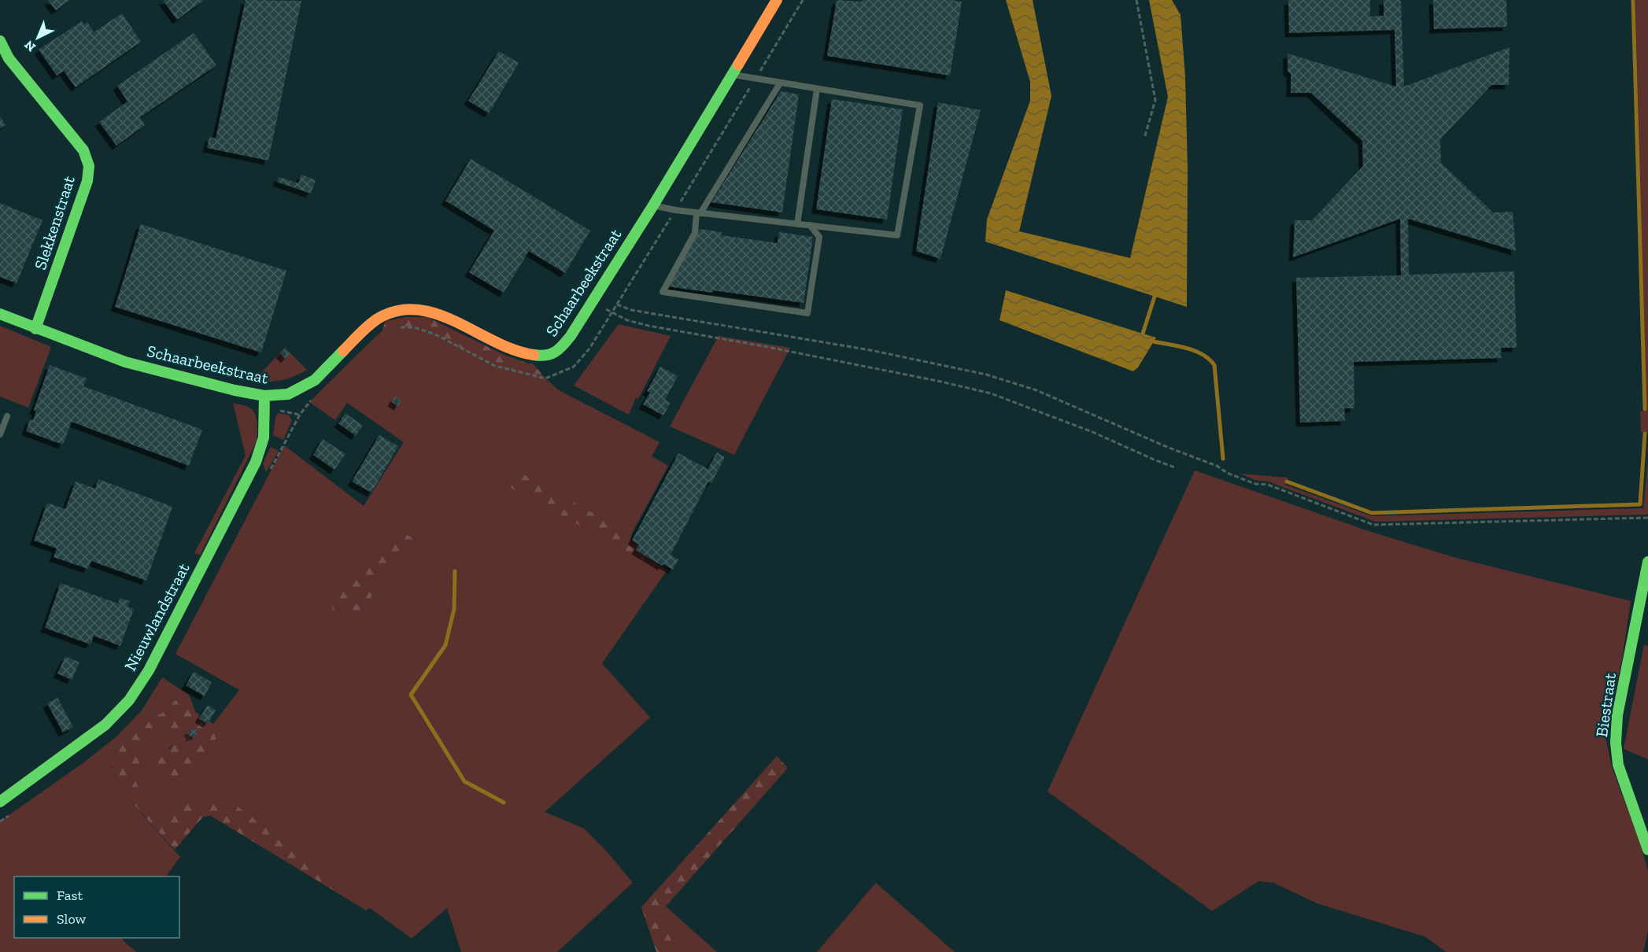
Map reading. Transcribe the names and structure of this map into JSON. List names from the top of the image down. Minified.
{"streets":{"street":["Slekkenstraat","Schaarbeekstraat","Nieuwlandstraat","Biestraat"]},"crossings":[["Slekkenstraat","Schaarbeekstraat"],["Schaarbeekstraat","Nieuwlandstraat"]],"legend":["Fast","Slow"],"north":"bottom left"}
